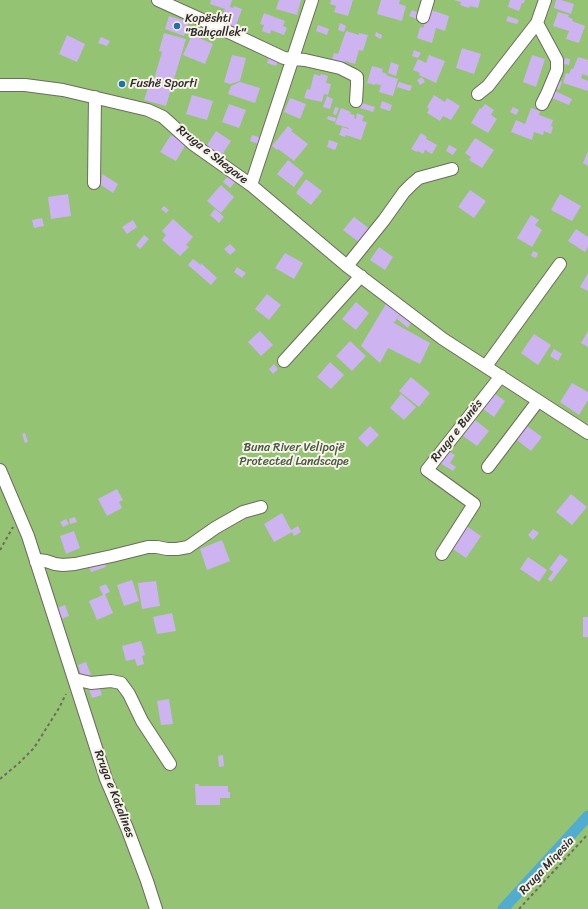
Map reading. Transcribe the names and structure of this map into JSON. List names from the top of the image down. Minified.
{"streets":{"street":["Rruga e Shegave","Rruga e Bunës","Rruga e Katalines"],"path":["Rruga Miqesia"]},"parks":["Buna River Velipojë Protected Landscape"],"places":["Kopështi \"Bahçallek\"","Fushë Sporti"]}
